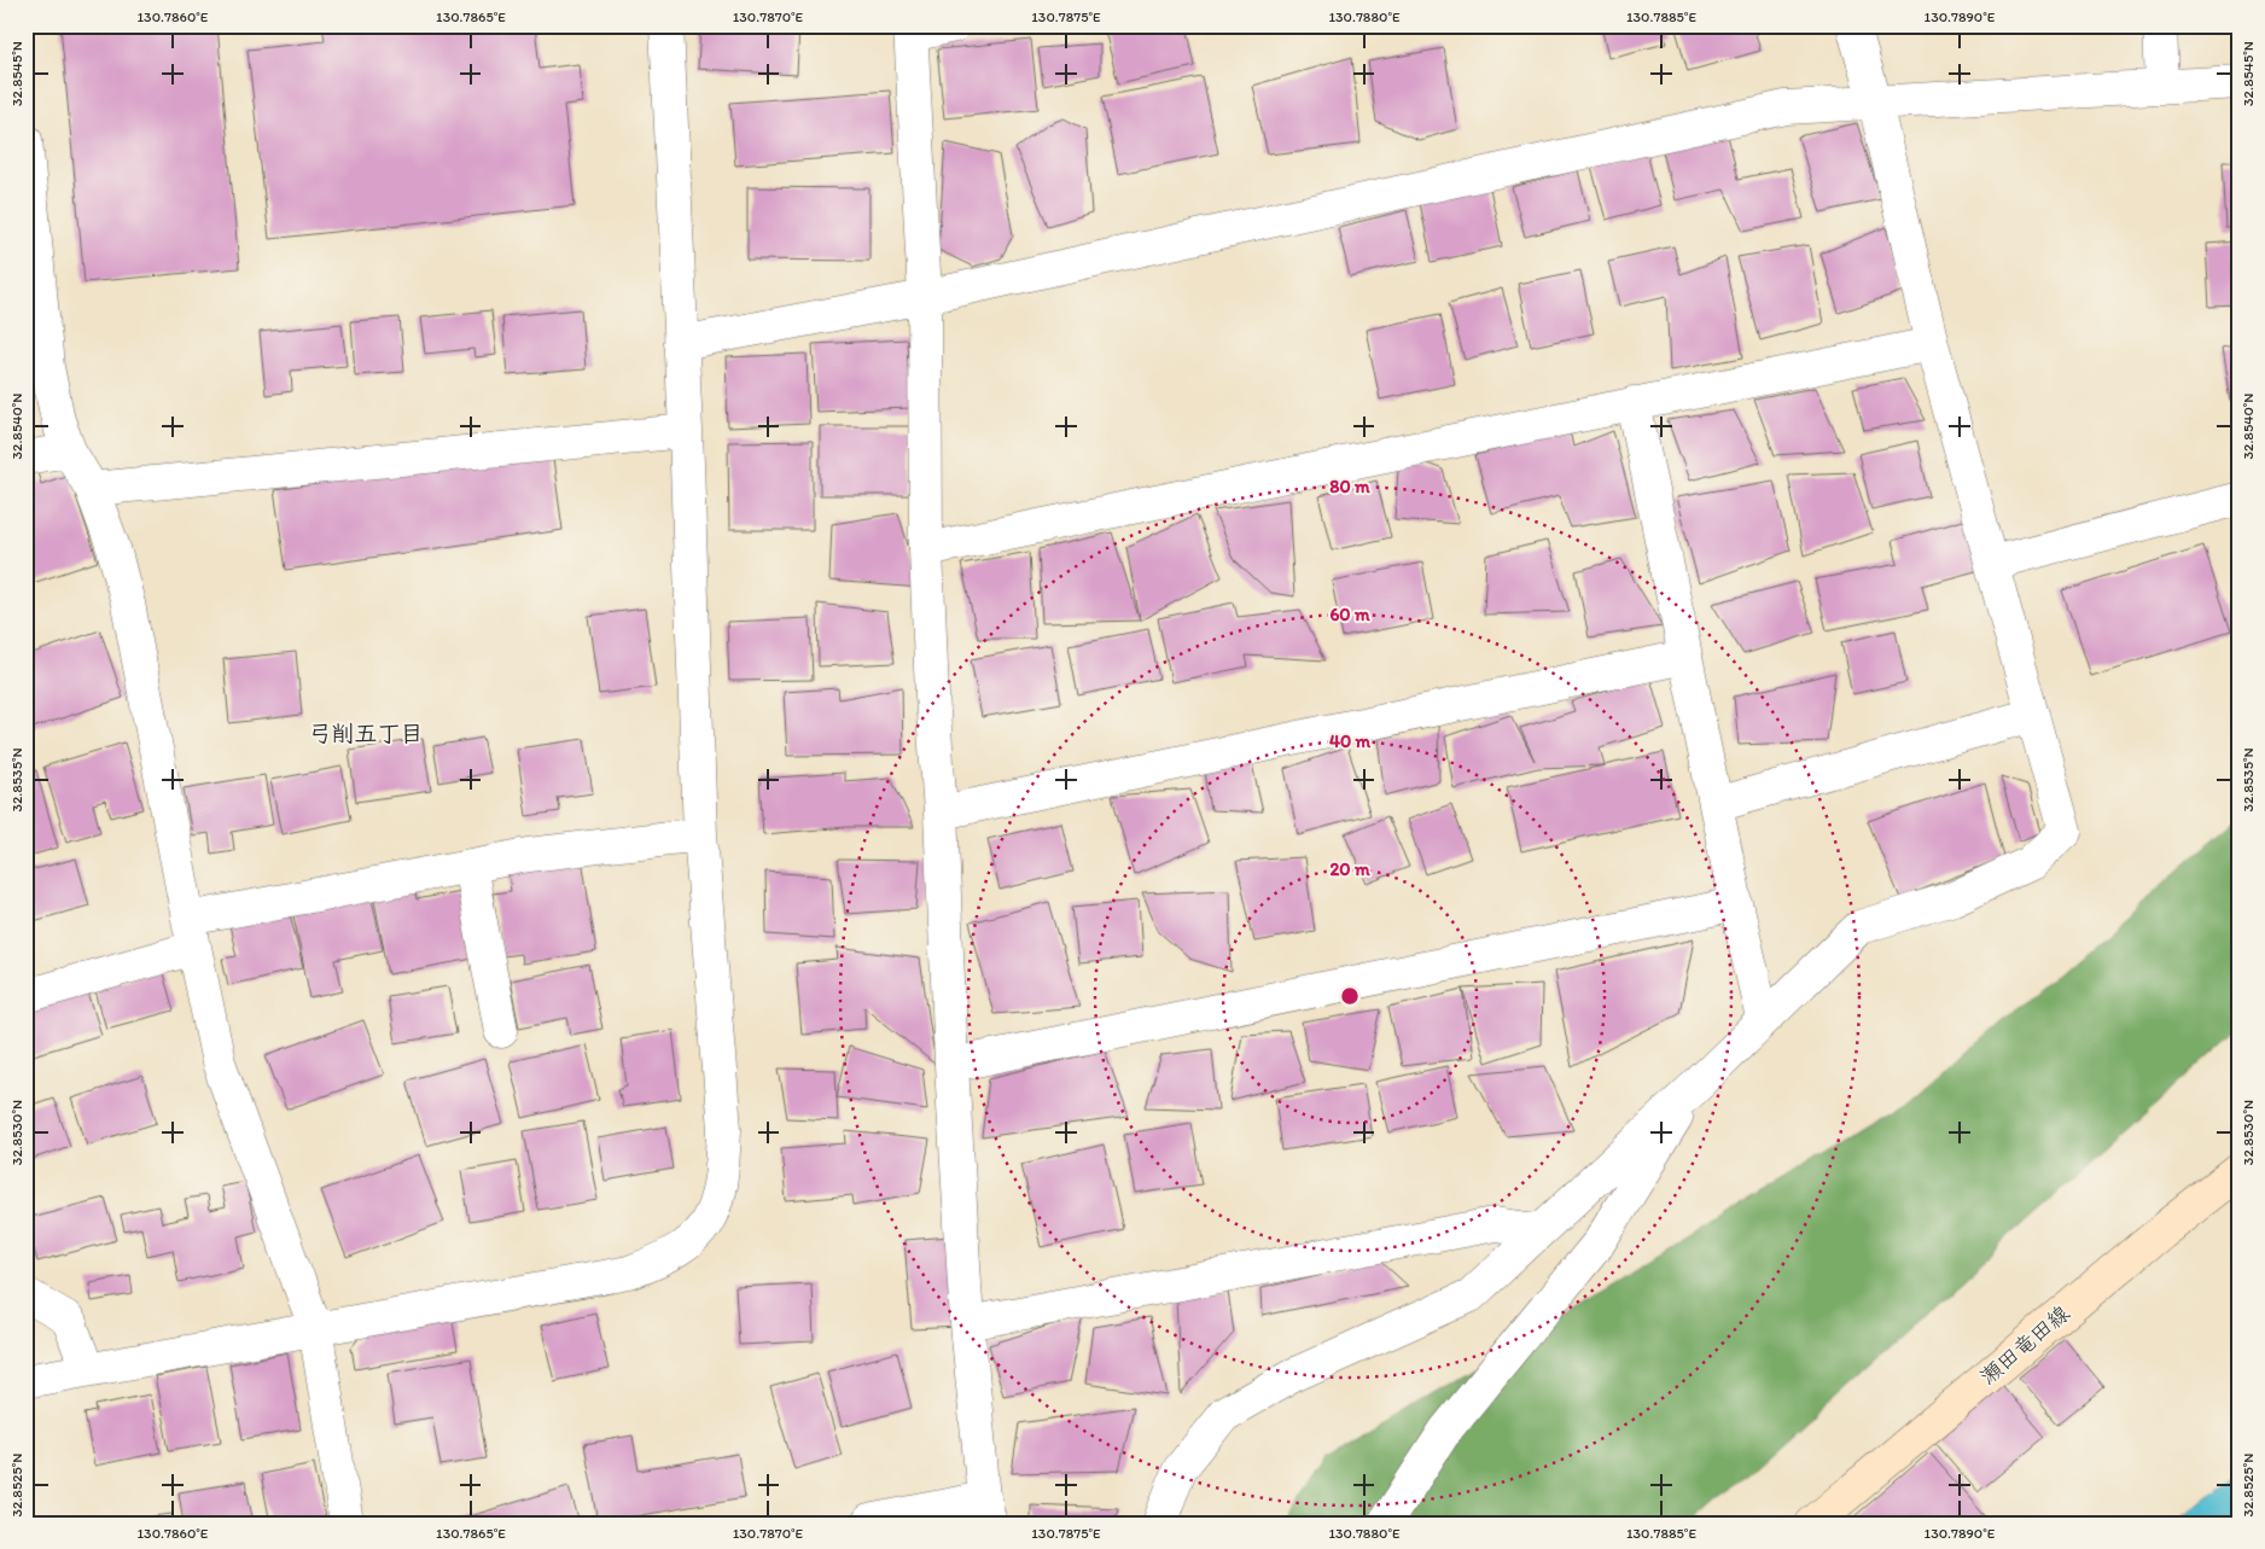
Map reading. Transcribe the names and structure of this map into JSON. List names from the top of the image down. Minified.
{"streets":{"main road":["瀬田竜田線"]},"districts":["弓削五丁目"],"coordinates":["130.7860°E","130.7865°E","130.7870°E","130.7875°E","130.7880°E","130.7885°E","130.7890°E","32.8545°N","32.8540°N","32.8535°N","32.8530°N","32.8525°N"],"rings":["80 m","60 m","40 m","20 m"]}
